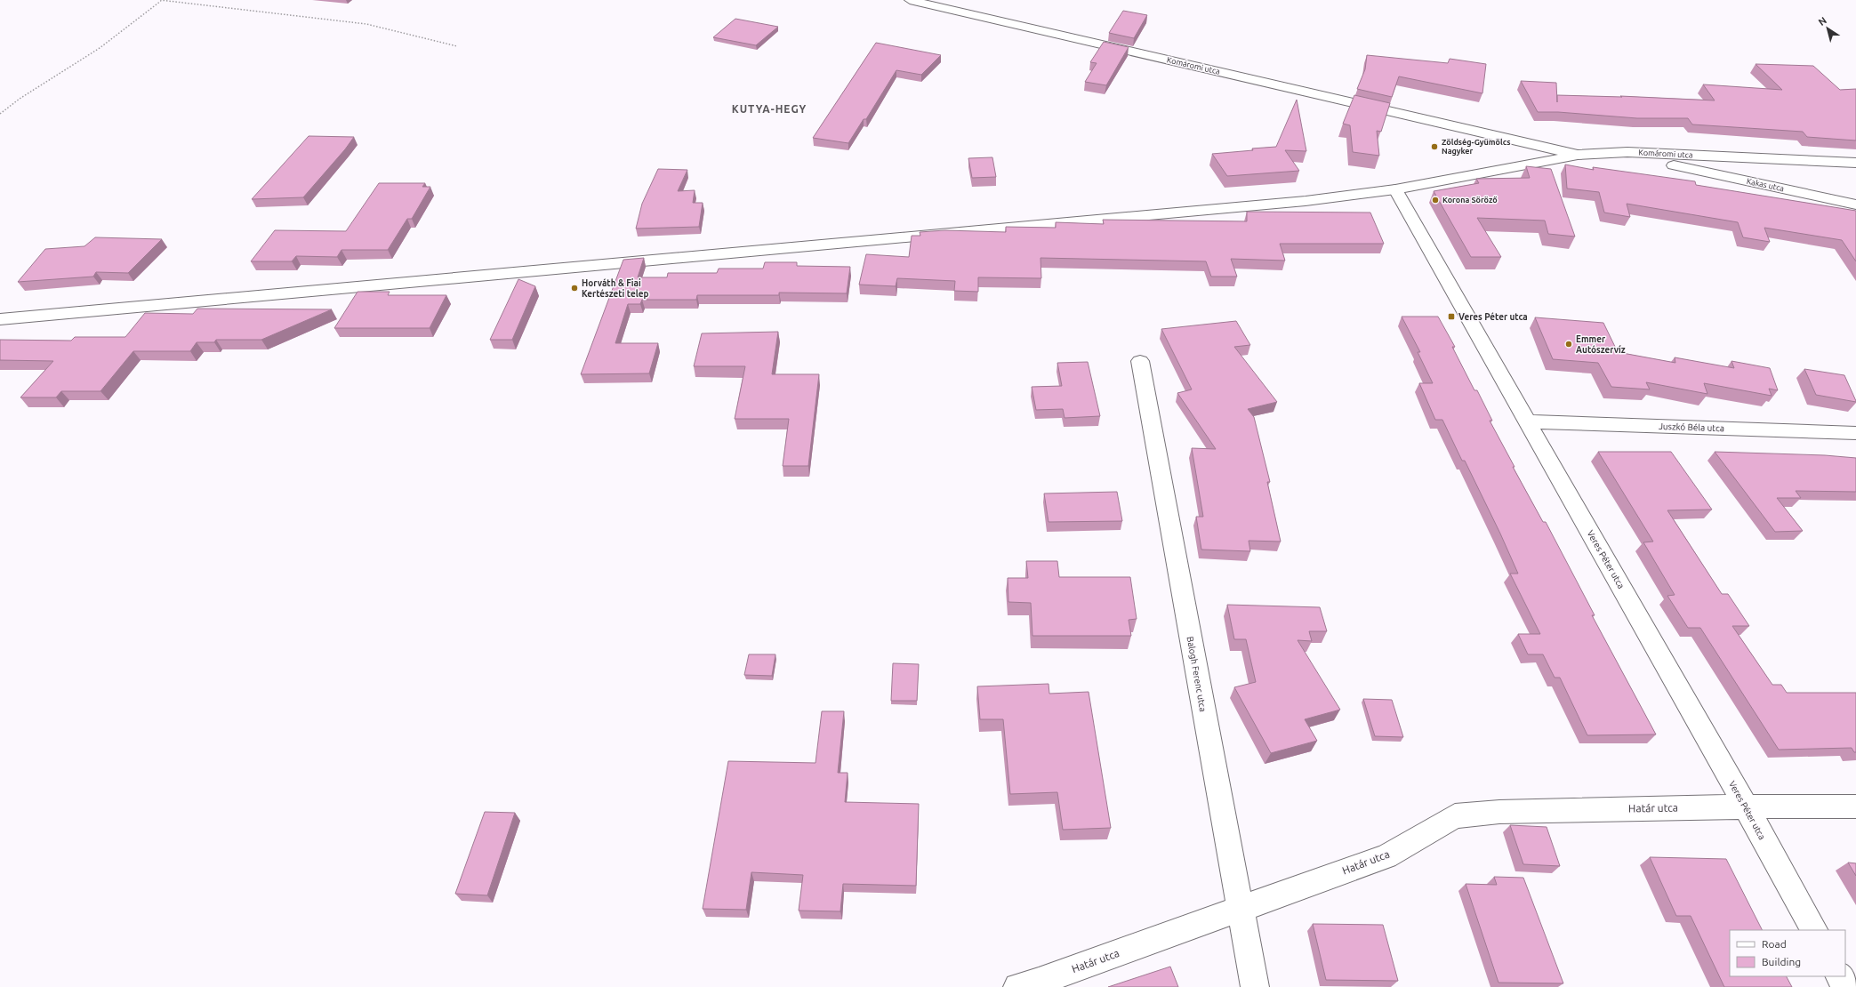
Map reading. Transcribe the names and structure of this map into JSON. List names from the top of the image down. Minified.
{"streets":{"main road":["Komáromi utca","Kakas utca","Juszkó Béla utca","Veres Péter utca","Balogh Ferenc utca","Határ utca"]},"crossings":[["Juszkó Béla utca","Veres Péter utca"],["Veres Péter utca","Határ utca"],["Balogh Ferenc utca","Határ utca"]],"districts":["KUTYA-HEGY"],"places":{"other":["Zöldség-Gyümölcs Nagyker","Korona Söröző","Horváth & Fiai Kertészeti telep","Emmer Autószervíz"],"transit":["Veres Péter utca"]},"legend":["Road","Building"],"north":"top left"}
